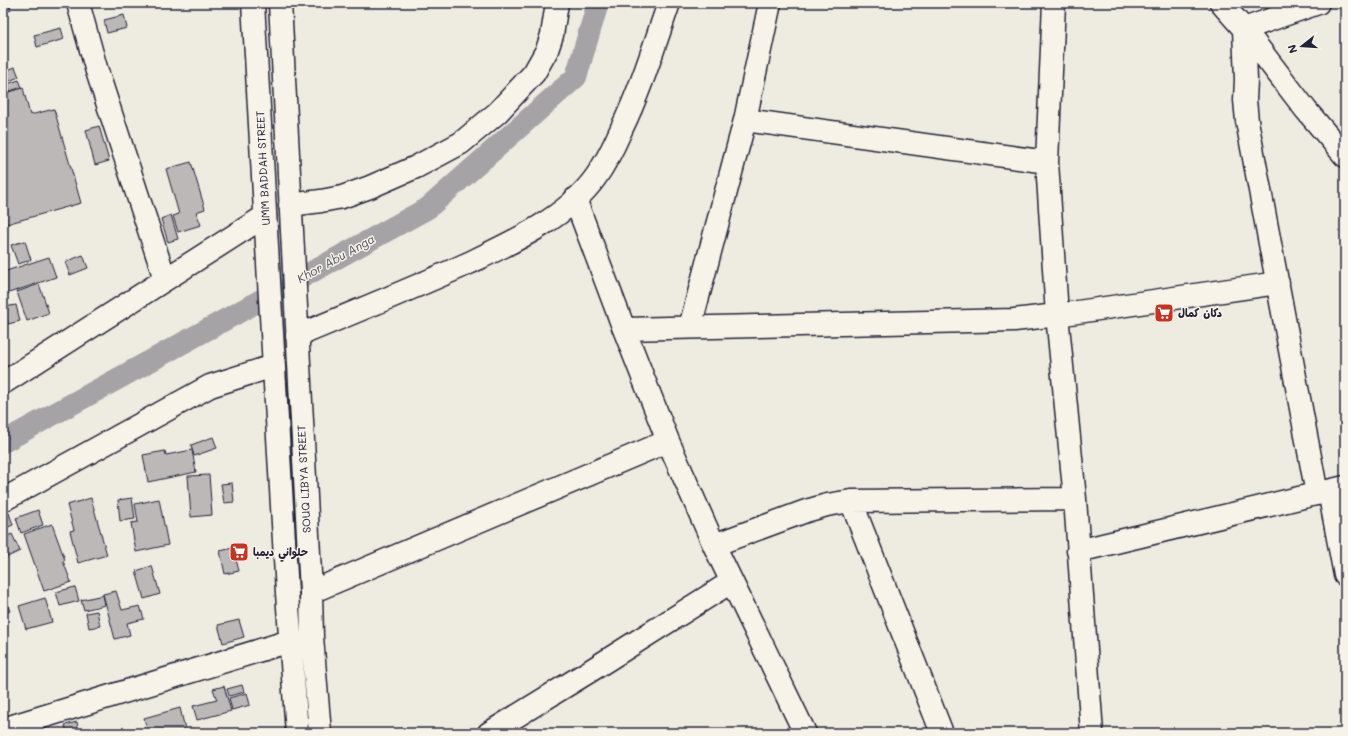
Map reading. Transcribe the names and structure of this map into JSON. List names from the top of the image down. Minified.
{"streets":{"street":["UMM BADDAH STREET","SOUQ LIBYA STREET"]},"water":["Khor Abu Anga"],"places":{"supermarket":["دكان كمال","حلواني ديمبا"]},"north":"left"}
